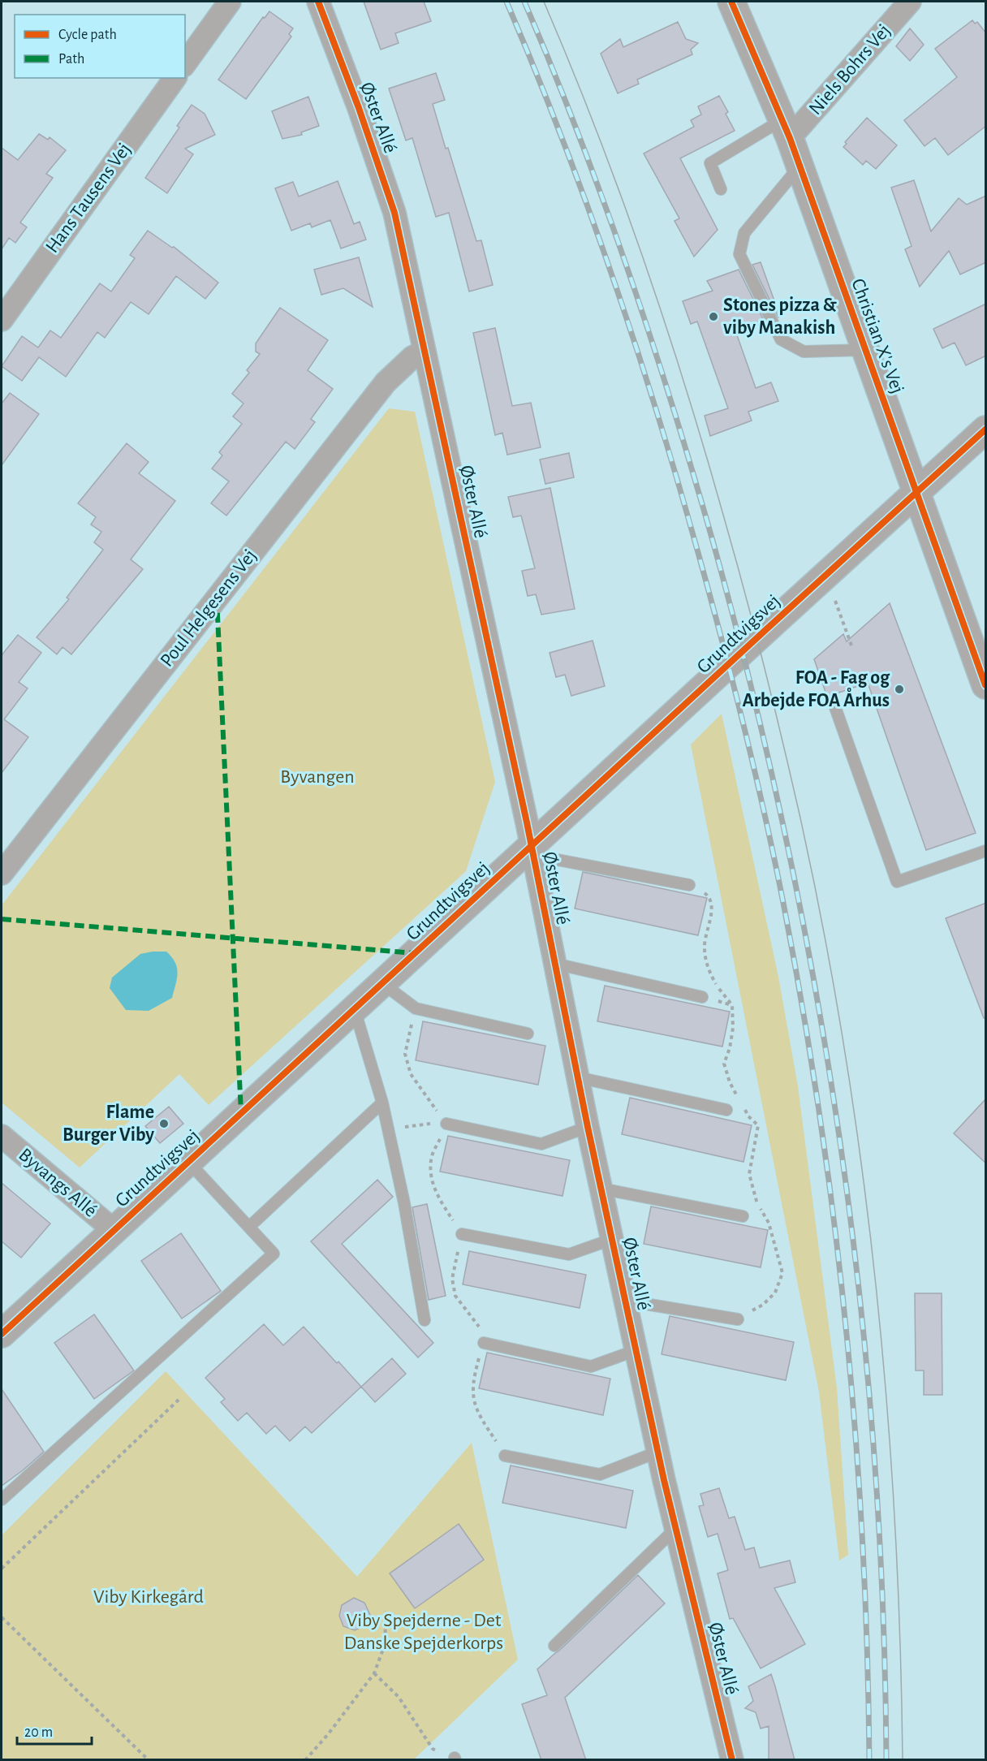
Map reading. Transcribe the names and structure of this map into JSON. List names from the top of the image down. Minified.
{"streets":{"street":["Niels Bohrs Vej","Øster Allé","Hans Tausens Vej","Christian X's Vej","Poul Helgesens Vej","Grundtvigsvej","Byvangs Allé"]},"crossings":[["Niels Bohrs Vej","Christian X's Vej"],["Øster Allé","Poul Helgesens Vej"],["Øster Allé","Grundtvigsvej"],["Christian X's Vej","Grundtvigsvej"],["Grundtvigsvej","Byvangs Allé"]],"parks":["Byvangen","Viby Kirkegård","Viby Spejderne - Det Danske Spejderkorps"],"places":["Stones pizza & viby Manakish","FOA - Fag og Arbejde FOA Århus","Flame Burger Viby"],"legend":["Cycle path","Path"],"scale_bar":"20 m"}
